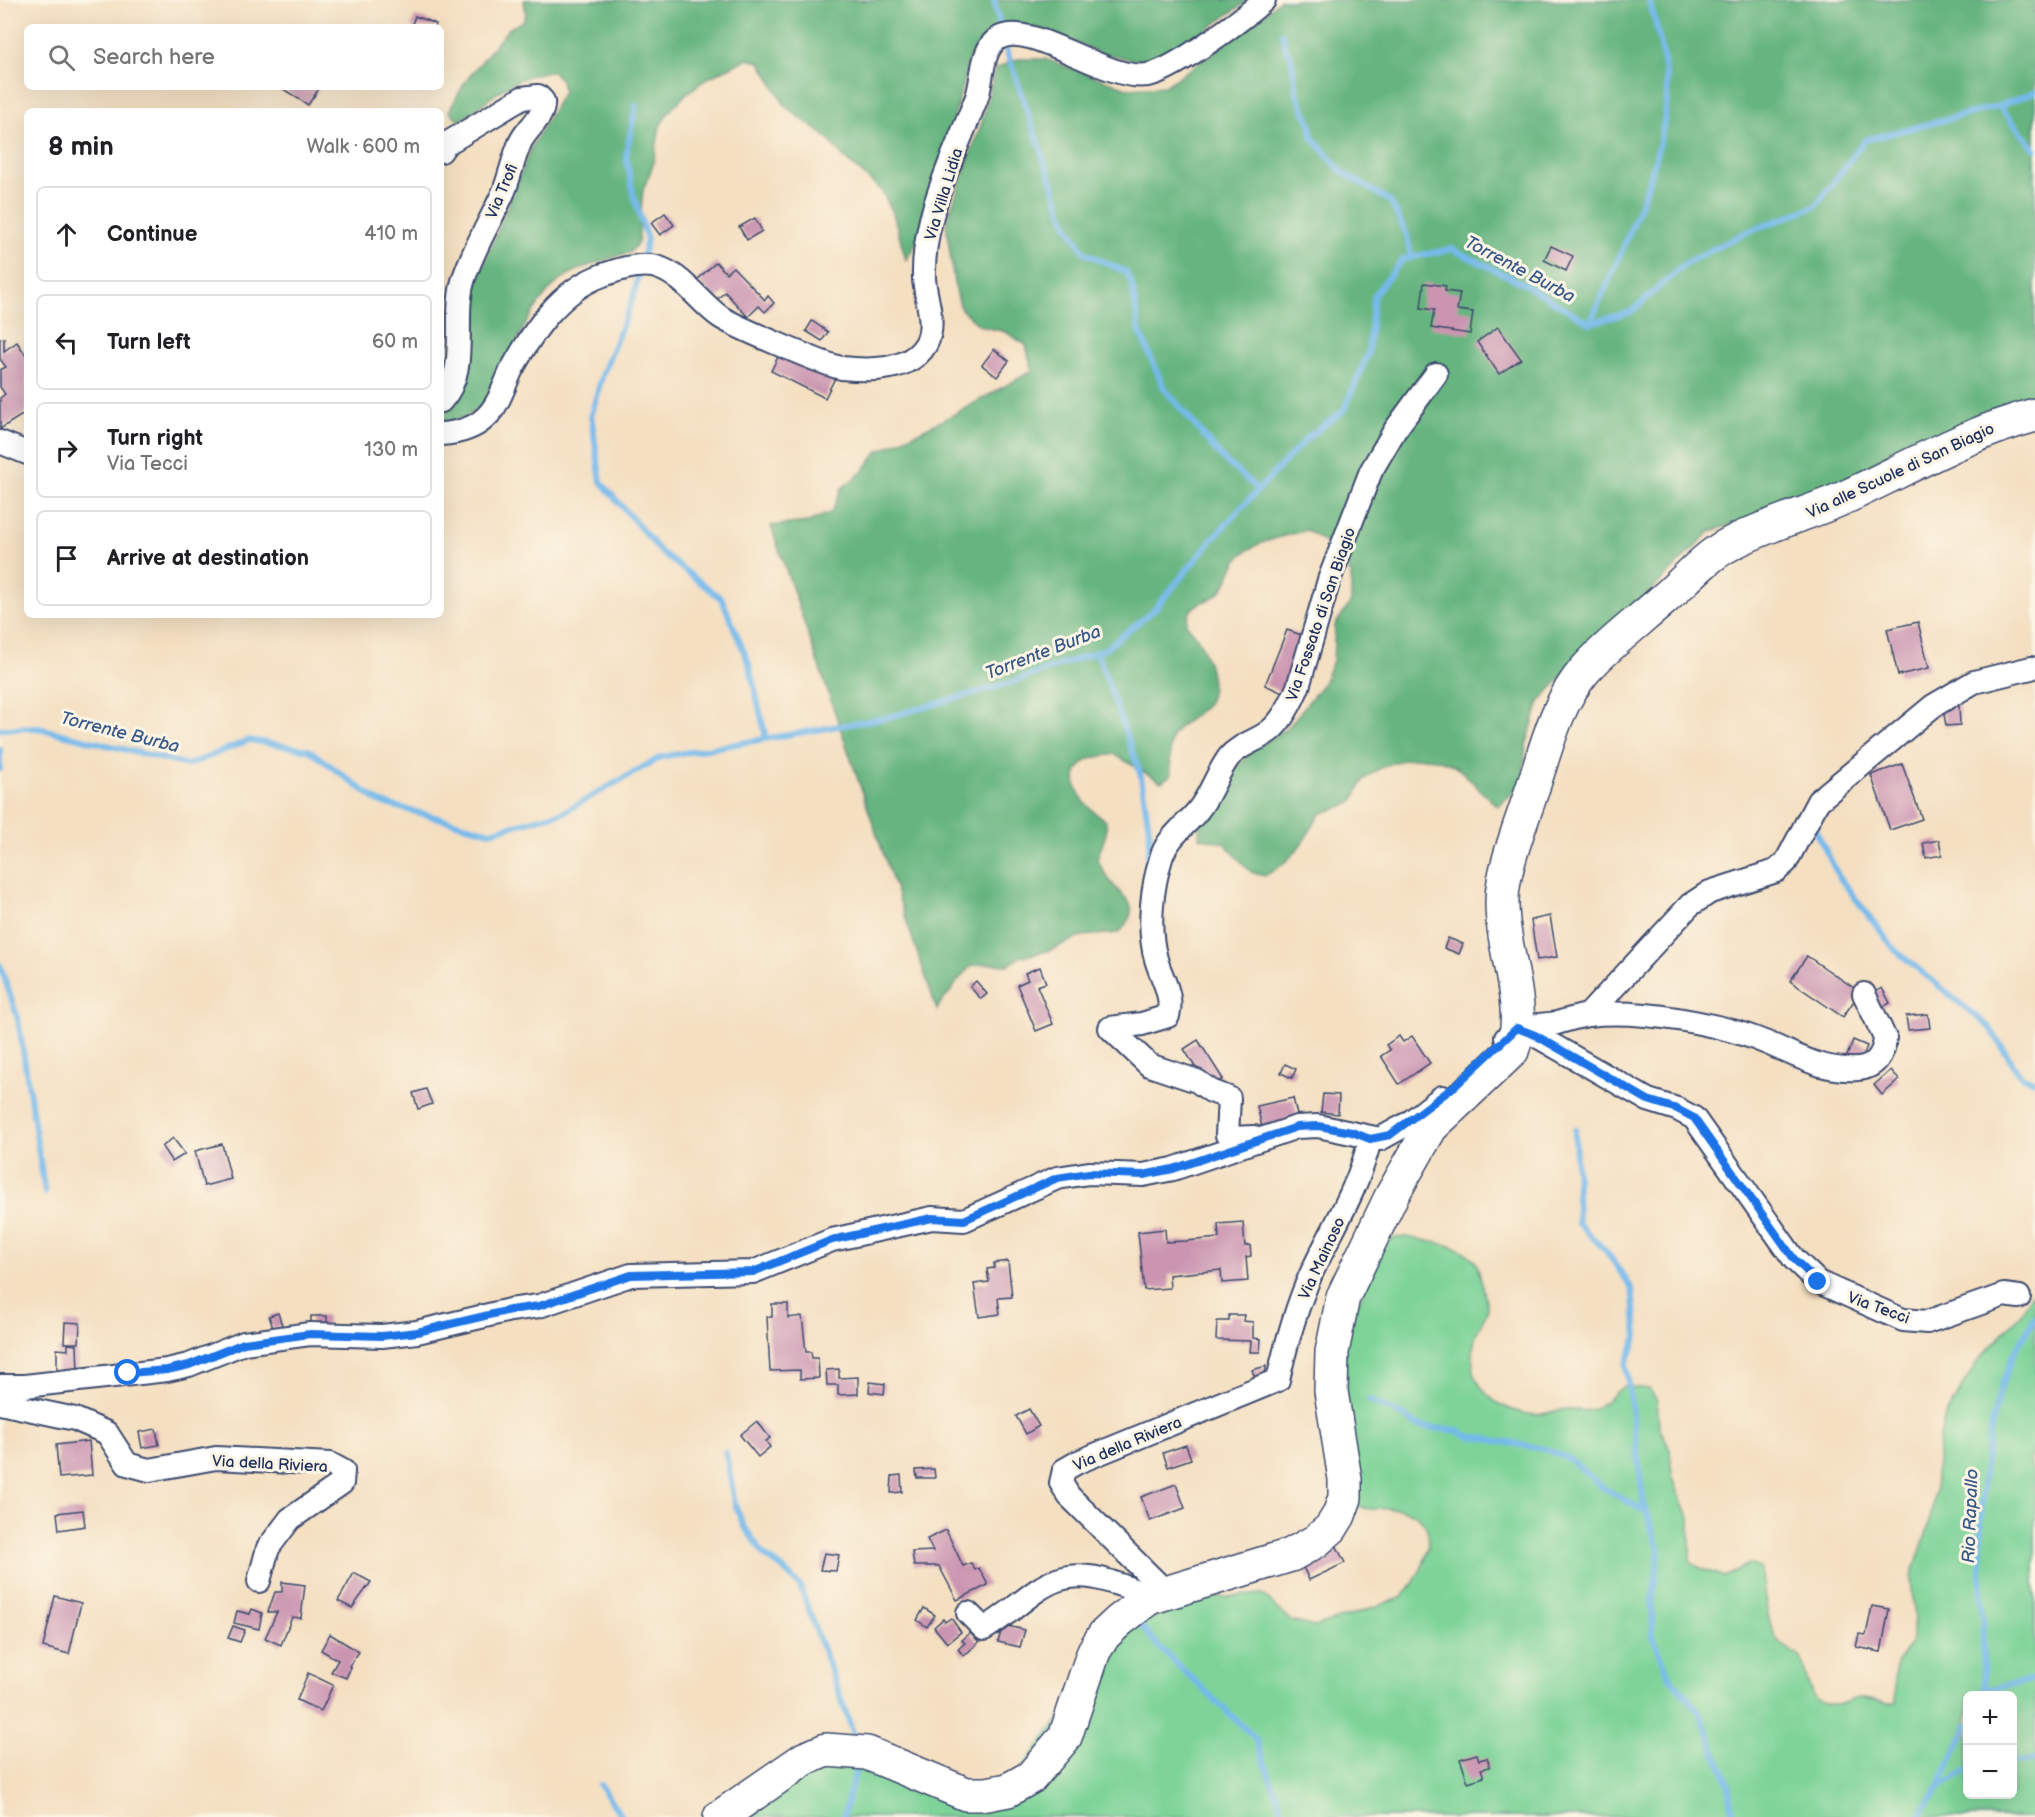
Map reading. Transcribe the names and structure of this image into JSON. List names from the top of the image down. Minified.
{"streets":{"street":["Via Trofi","Via Villa Lidia","Via alle Scuole di San Biagio","Via Fossato di San Biagio","Via Mainoso","Via Tecci","Via della Riviera"]},"crossings":[["Via alle Scuole di San Biagio","Via Tecci"],["Via alle Scuole di San Biagio","Via della Riviera"],["Via Mainoso","Via della Riviera"]],"water":["Torrente Burba","Rio Rapallo"],"page":{"search":"Search here","heading":["8 min","Walk · 600 m"],"list":[["Continue","410 m"],["Turn left","60 m"],["Turn right","Via Tecci","130 m"],"Arrive at destination"],"map_buttons":["+","−"]}}
